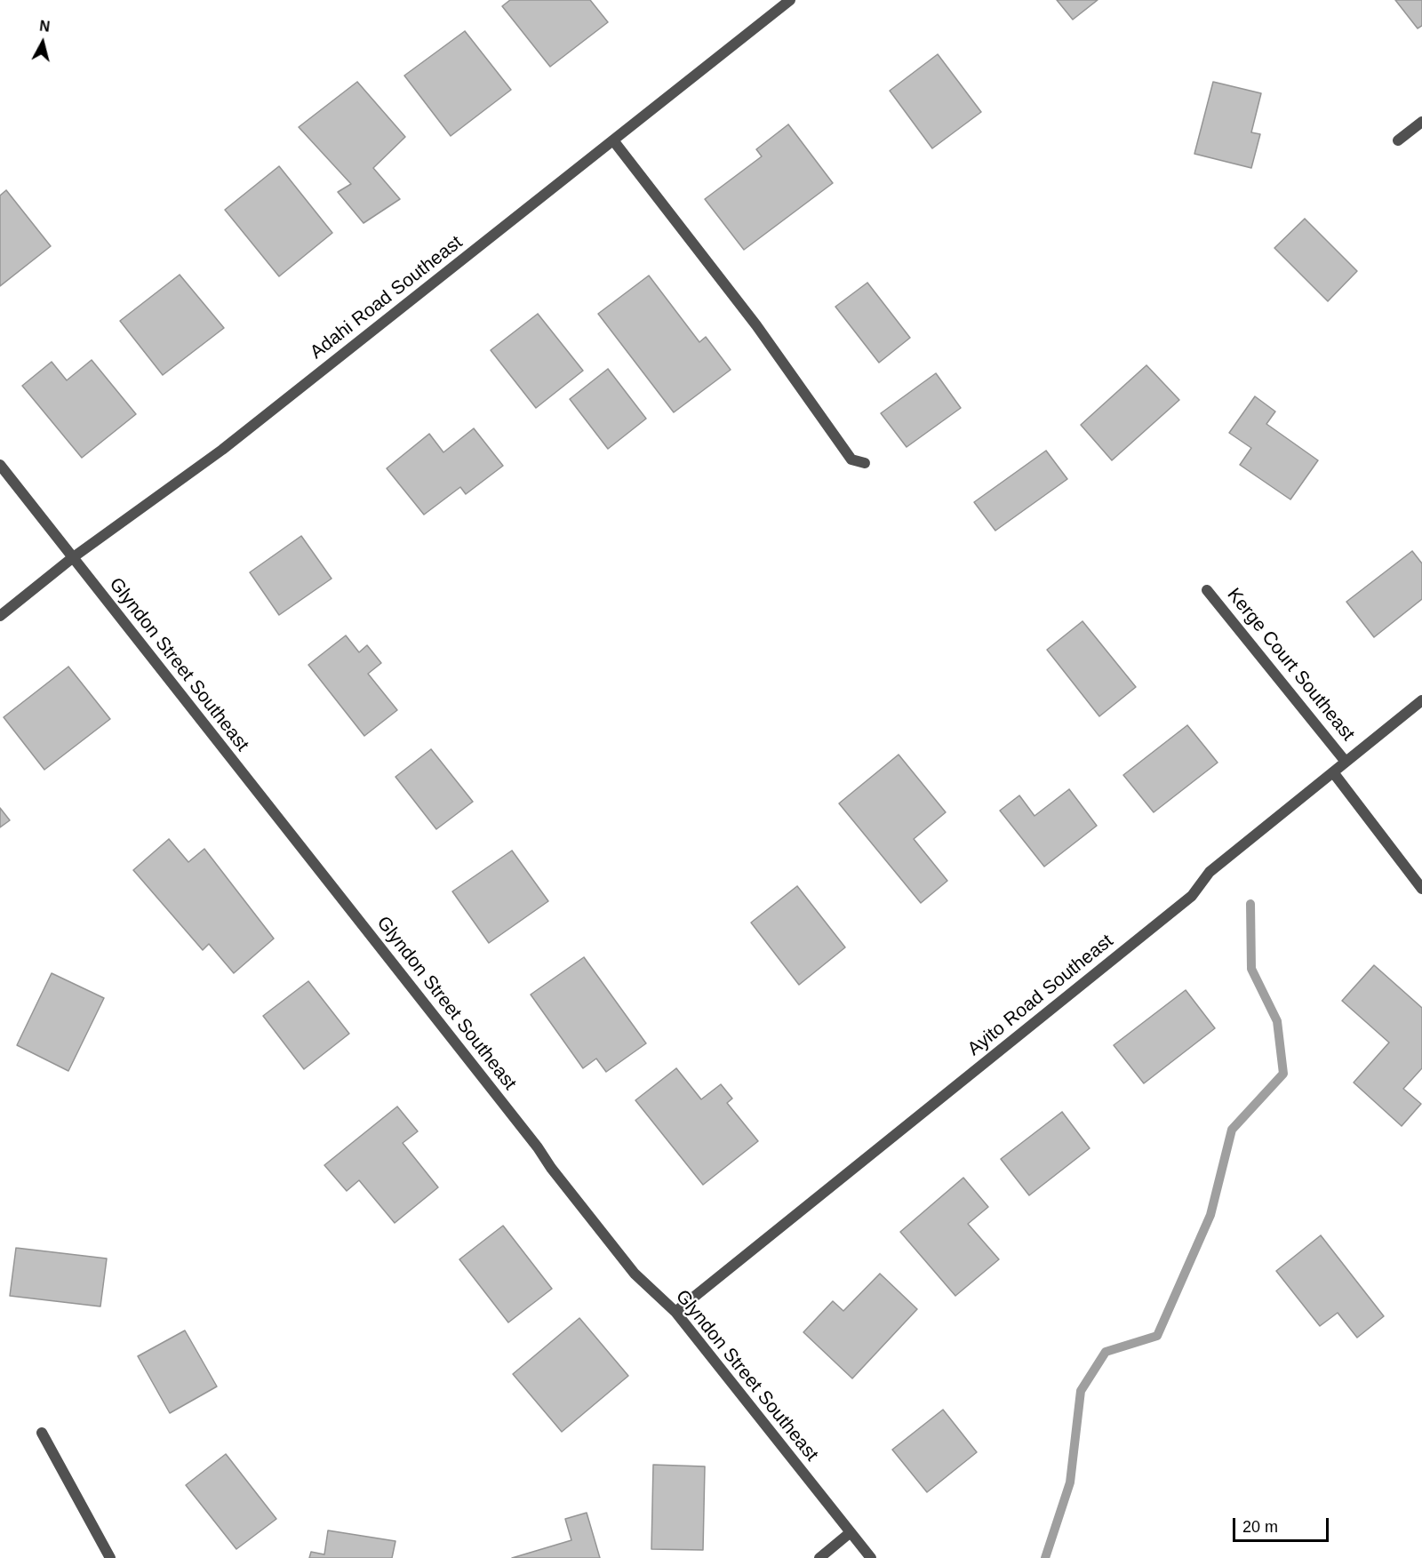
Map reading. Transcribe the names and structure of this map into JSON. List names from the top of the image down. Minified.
{"streets":{"street":["Adahi Road Southeast","Glyndon Street Southeast","Kerge Court Southeast","Ayito Road Southeast"]},"crossings":[["Adahi Road Southeast","Glyndon Street Southeast"],["Glyndon Street Southeast","Ayito Road Southeast"],["Kerge Court Southeast","Ayito Road Southeast"]],"scale_bar":"20 m","north":"top"}
